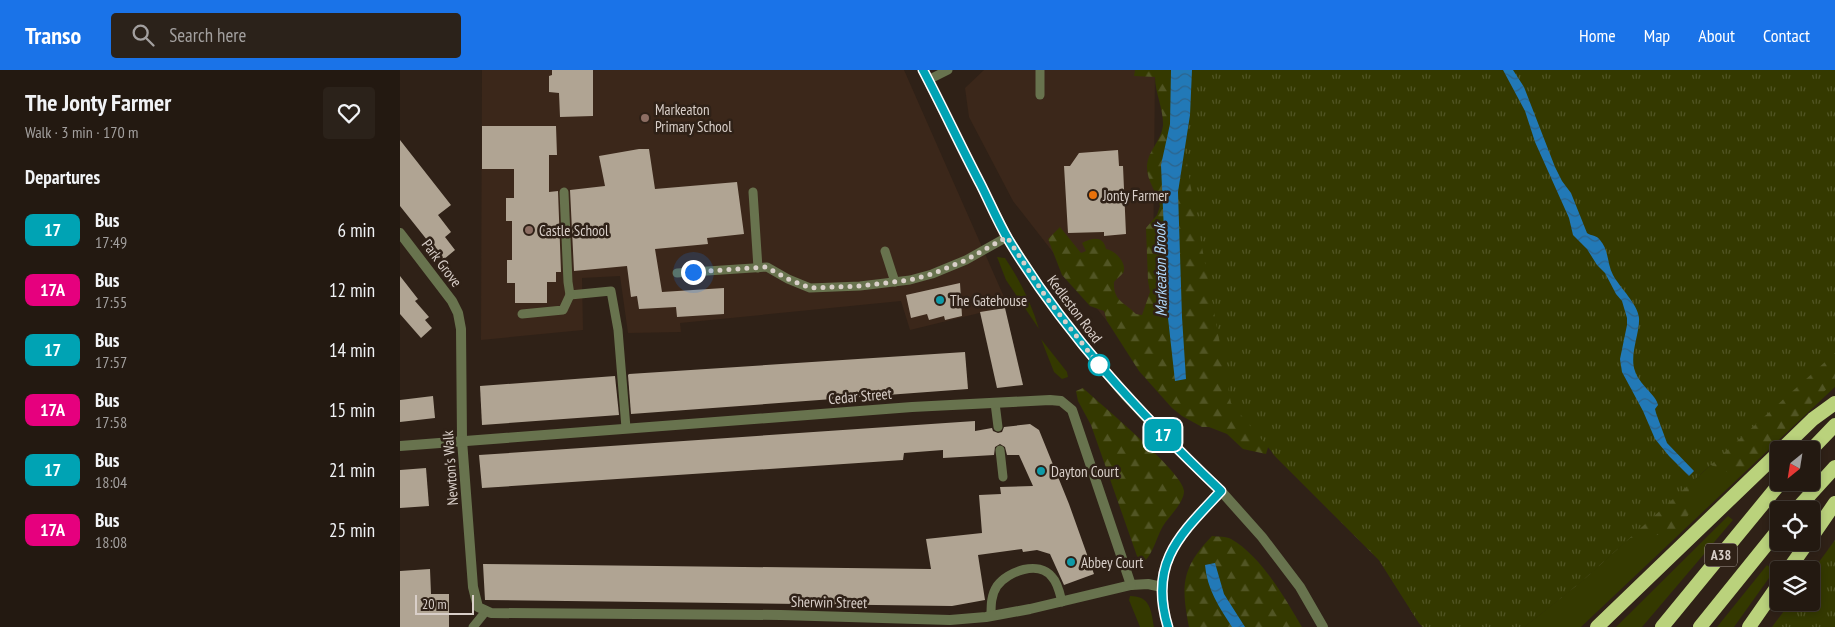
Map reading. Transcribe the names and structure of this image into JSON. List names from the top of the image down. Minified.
{"streets":{"highway":["A38"],"street":["Park Grove","Kedleston Road","Cedar Street","Newton's Walk","Sherwin Street"]},"crossings":[["Park Grove","Newton's Walk"],["Cedar Street","Newton's Walk"],["Cedar Street","Sherwin Street"],["Newton's Walk","Sherwin Street"]],"water":["Markeaton Brook"],"places":["Markeaton Primary School","Jonty Farmer","Castle School","The Gatehouse","Dayton Court","Abbey Court"],"lines":["bus line 17"],"scale_bar":"20 m","north":"bottom left","page":{"header":"Transo","search":"Search here","nav":["Home","Map","About","Contact"],"heading":[["The Jonty Farmer","Walk · 3 min · 170 m"],"Departures"],"on_map":"17","list":[{"mark":"17","name":"Bus","note":"17:49","value":"6 min"},{"mark":"17A","name":"Bus","note":"17:55","value":"12 min"},{"mark":"17","name":"Bus","note":"17:57","value":"14 min"},{"mark":"17A","name":"Bus","note":"17:58","value":"15 min"},{"mark":"17","name":"Bus","note":"18:04","value":"21 min"},{"mark":"17A","name":"Bus","note":"18:08","value":"25 min"}],"scale":"20 m"}}
